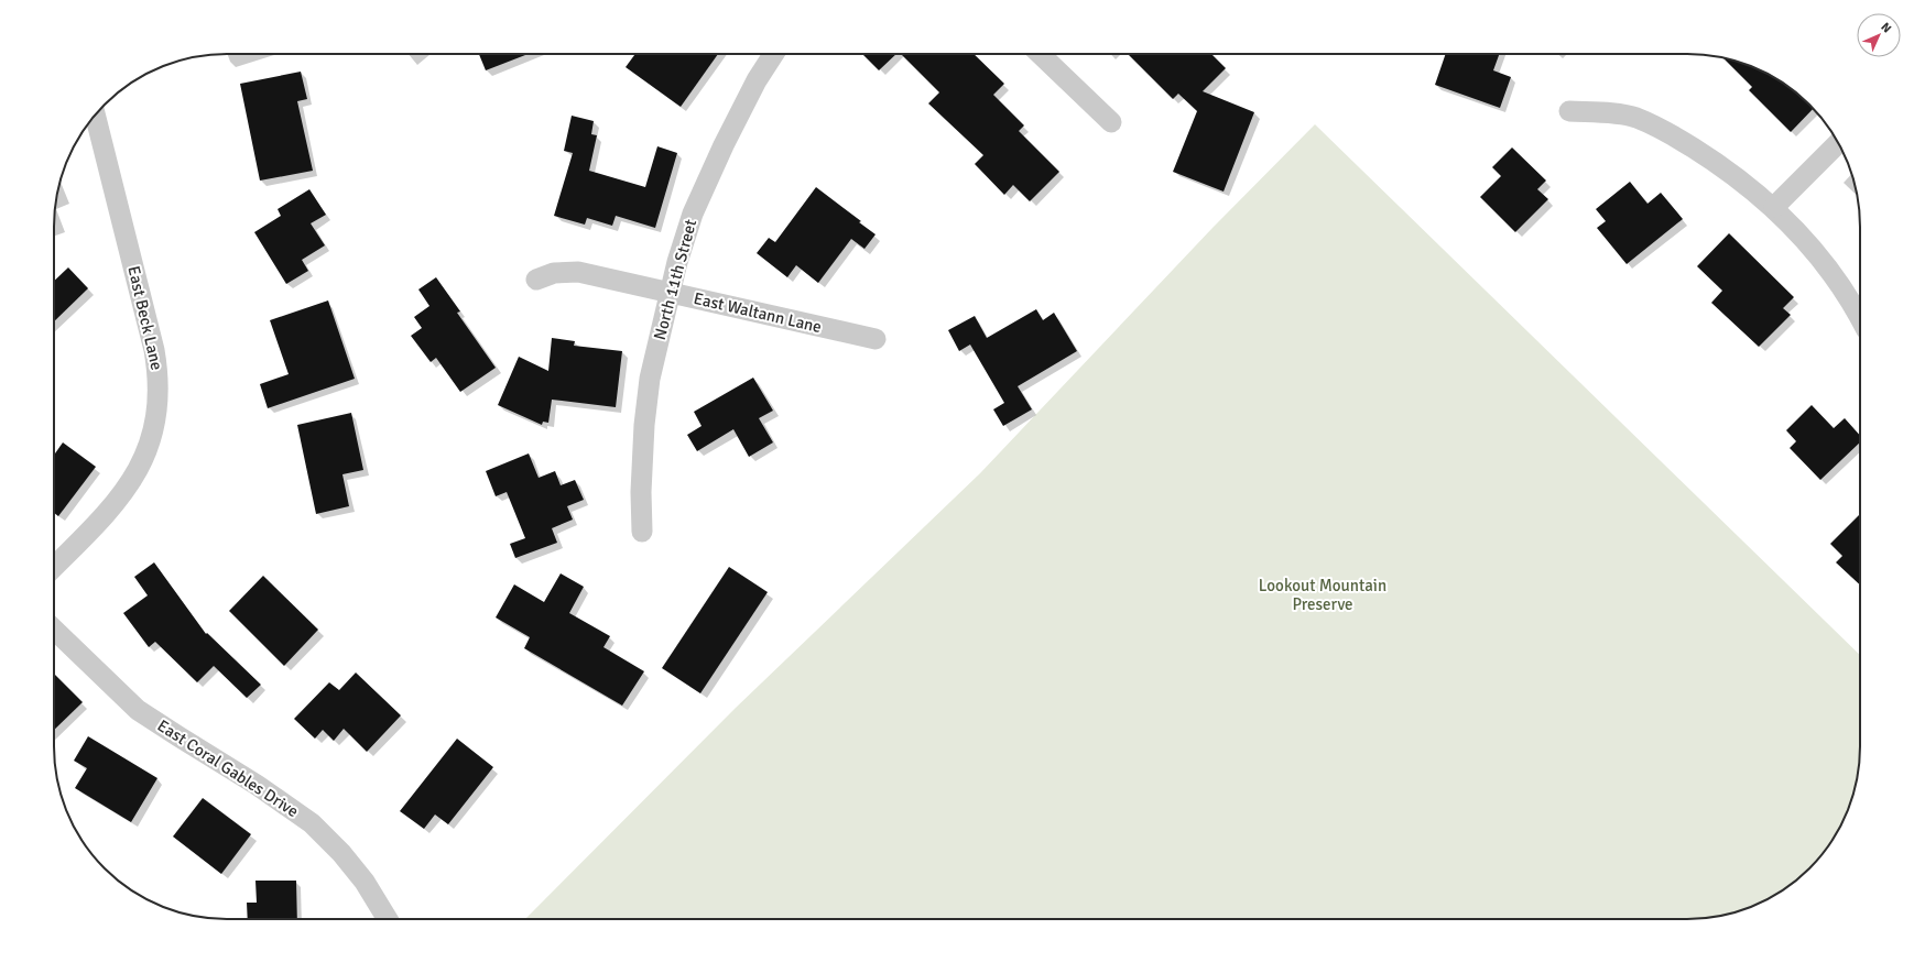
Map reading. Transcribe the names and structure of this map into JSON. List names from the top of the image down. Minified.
{"streets":{"street":["North 11th Street","East Waltann Lane","East Beck Lane","East Coral Gables Drive"]},"crossings":[["North 11th Street","East Waltann Lane"]],"parks":["Lookout Mountain Preserve"],"north":"top right"}
